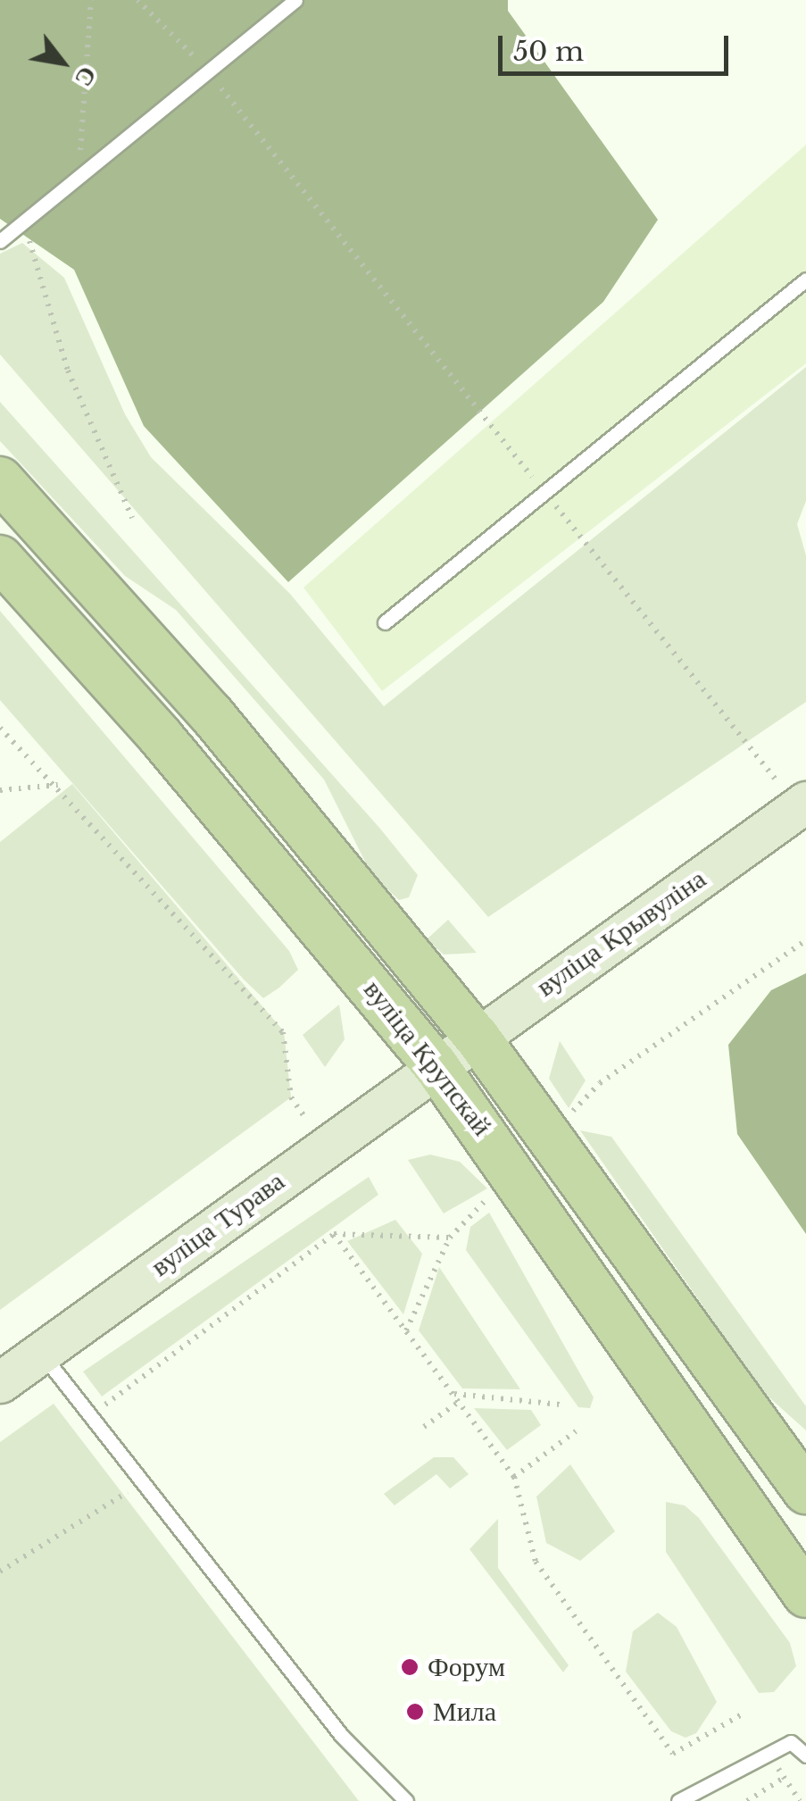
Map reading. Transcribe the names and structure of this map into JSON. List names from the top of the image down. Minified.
{"streets":{"main road":["вуліца Крывуліна","вуліца Крупскай","вуліца Турава"]},"crossings":[["вуліца Крывуліна","вуліца Крупскай"],["вуліца Крывуліна","вуліца Турава"],["вуліца Крупскай","вуліца Турава"]],"places":["Форум","Мила"],"scale_bar":"50 m","north":"bottom right"}
